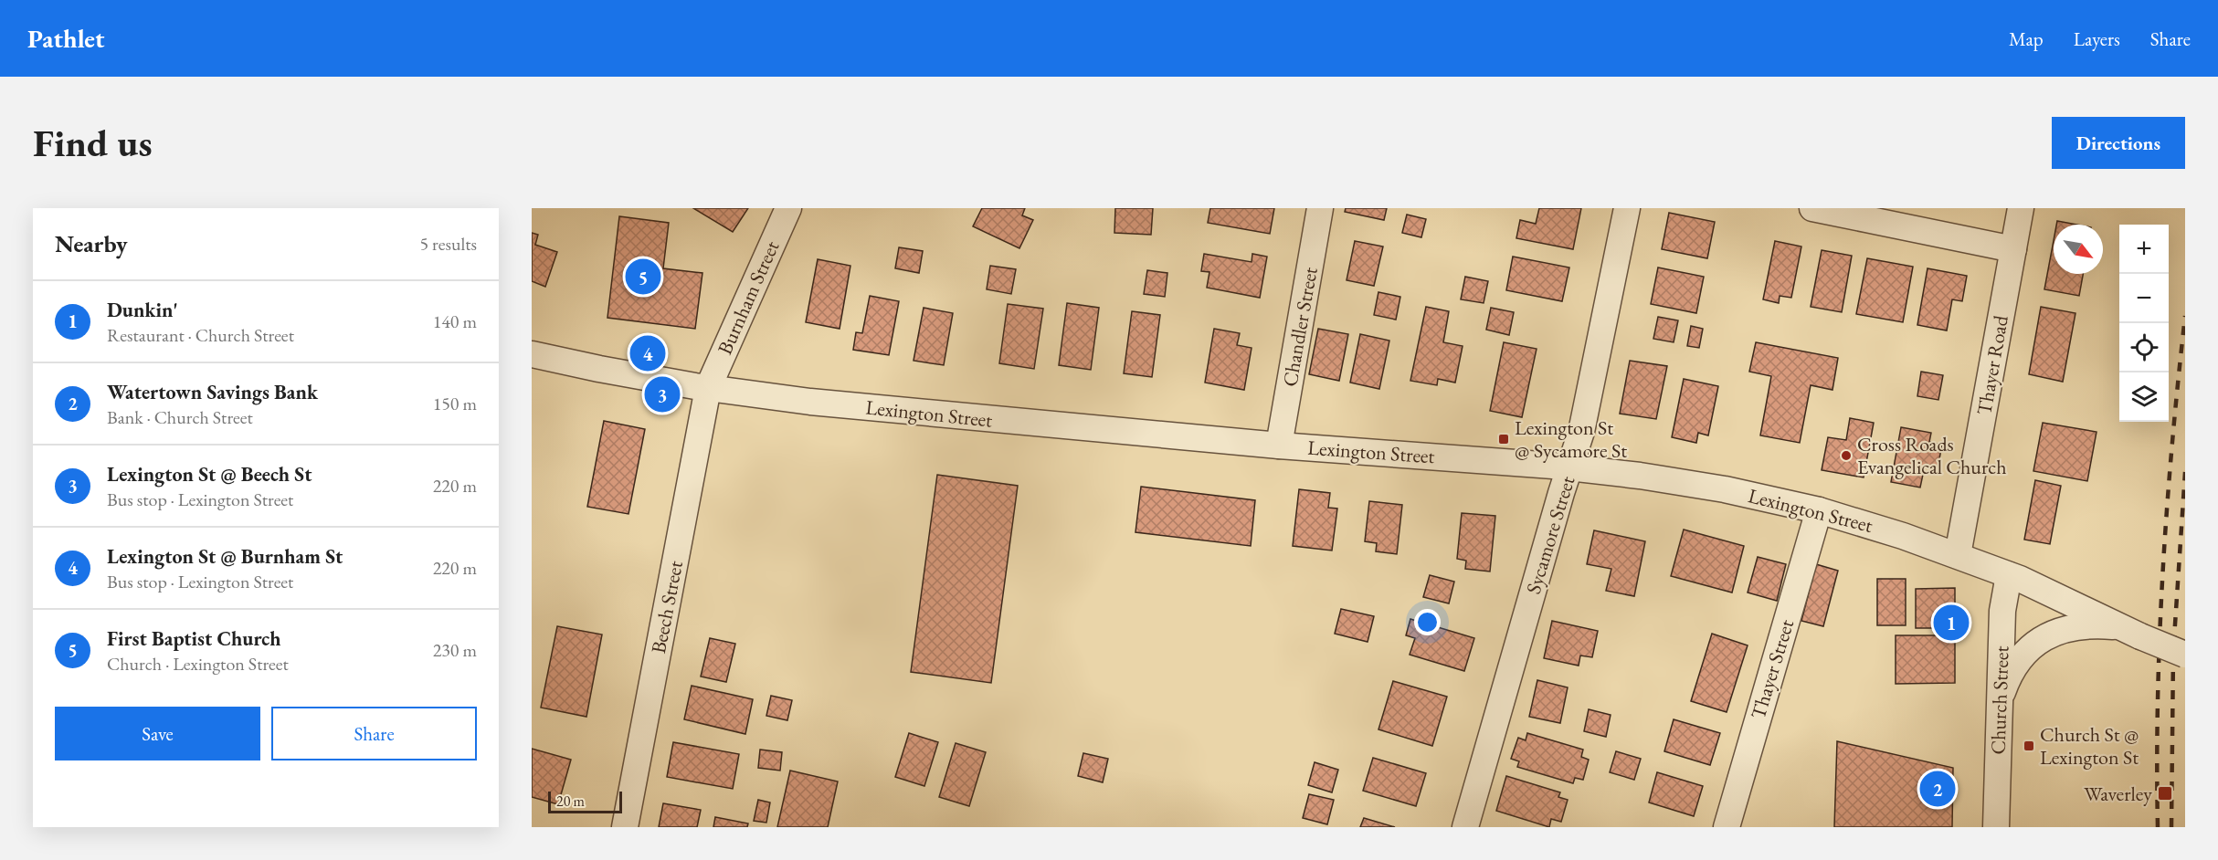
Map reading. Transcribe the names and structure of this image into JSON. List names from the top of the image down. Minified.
{"streets":{"street":["Burnham Street","Chandler Street","Thayer Road","Lexington Street","Sycamore Street","Beech Street","Thayer Street","Church Street"]},"crossings":[["Burnham Street","Lexington Street"],["Burnham Street","Beech Street"],["Chandler Street","Lexington Street"],["Thayer Road","Lexington Street"],["Lexington Street","Sycamore Street"],["Lexington Street","Beech Street"],["Lexington Street","Thayer Street"],["Lexington Street","Church Street"]],"places":{"transit":["Lexington St @ Sycamore St","Church St @ Lexington St","Waverley"],"other":["Cross Roads Evangelical Church"]},"scale_bar":"20 m","north":"bottom right","page":{"header":"Pathlet","nav":["Map","Layers","Share"],"buttons":["Directions",["Save","Share"]],"title":"Find us","heading":["Nearby","5 results"],"map_buttons":["+","−"],"pins":["5","4","3","1","2"],"list":[{"mark":"1","name":"Dunkin'","note":"Restaurant · Church Street","value":"140 m"},{"mark":"2","name":"Watertown Savings Bank","note":"Bank · Church Street","value":"150 m"},{"mark":"3","name":"Lexington St @ Beech St","note":"Bus stop · Lexington Street","value":"220 m"},{"mark":"4","name":"Lexington St @ Burnham St","note":"Bus stop · Lexington Street","value":"220 m"},{"mark":"5","name":"First Baptist Church","note":"Church · Lexington Street","value":"230 m"}],"scale":"20 m"}}
